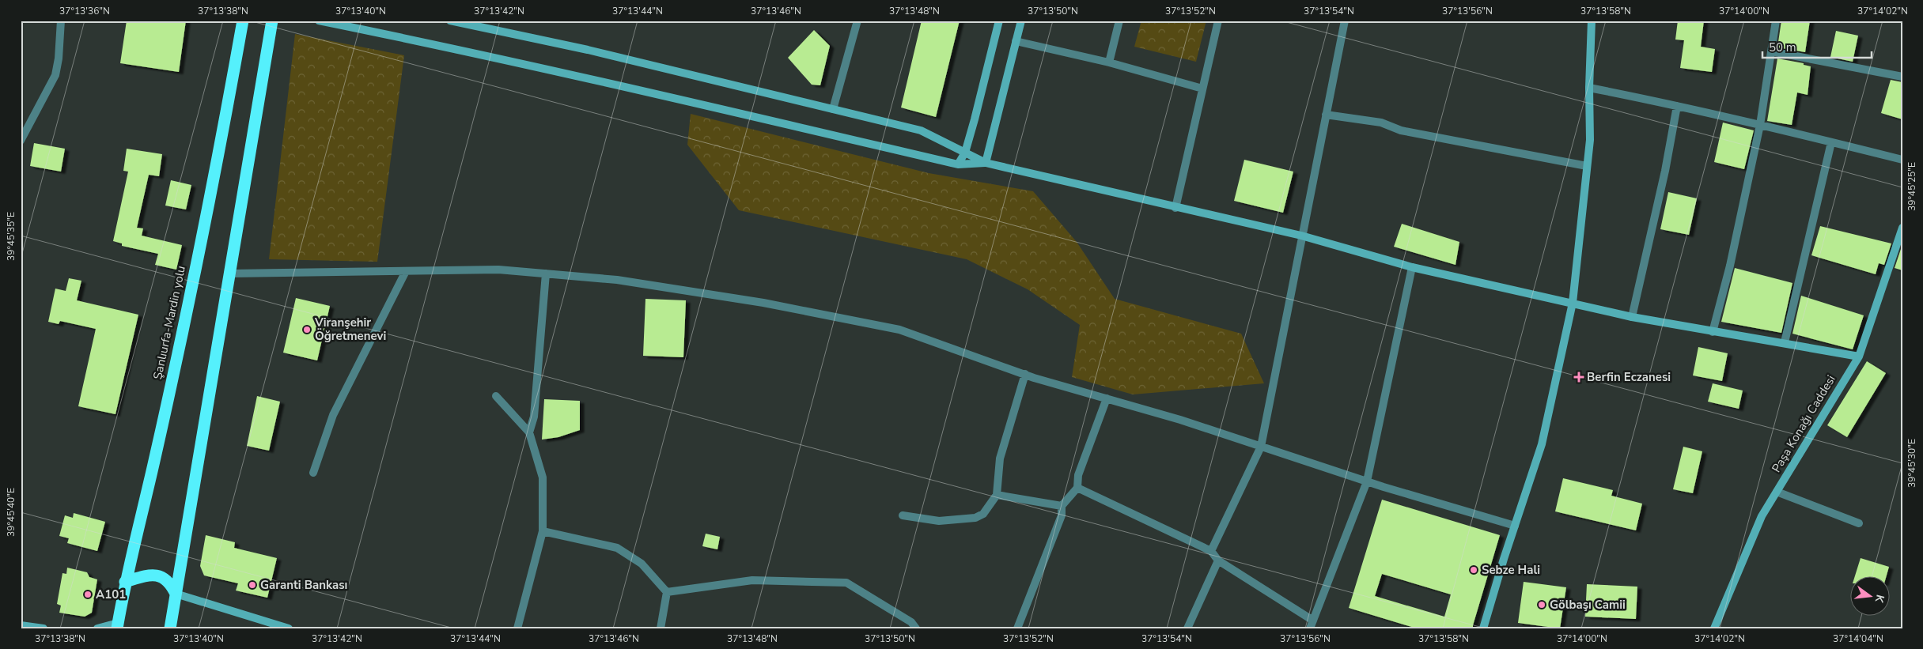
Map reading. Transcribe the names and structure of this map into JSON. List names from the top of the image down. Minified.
{"streets":{"highway":["Şanlıurfa-Mardin yolu"],"street":["Paşa Konağı Caddesi"]},"places":{"other":["Viranşehir Öğretmenevi","Sebze Hali","Garanti Bankası","A101","Gölbaşı Camii"],"health":["Berfin Eczanesi"]},"scale_bar":"50 m","north":"right","coordinates":["37°13'36\"N","37°13'38\"N","37°13'40\"N","37°13'42\"N","37°13'44\"N","37°13'46\"N","37°13'48\"N","37°13'50\"N","37°13'52\"N","37°13'54\"N","37°13'56\"N","37°13'58\"N","37°14'00\"N","37°14'02\"N","39°45'25\"E","39°45'35\"E","39°45'30\"E","39°45'40\"E","37°14'04\"N"]}
